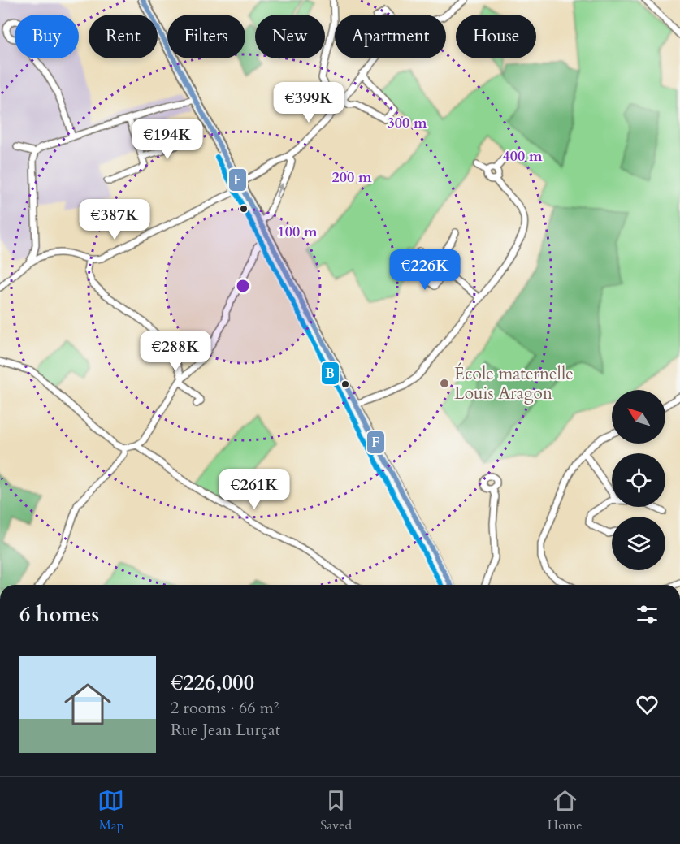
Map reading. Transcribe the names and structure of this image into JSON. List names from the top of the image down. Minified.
{"places":["École maternelle Louis Aragon"],"lines":["transit line F","transit line B"],"north":"top left","page":{"chip":["Buy","Rent","Filters","New","Apartment","House"],"price":["€399K","€194K","€387K","€226K","€288K","€261K"],"heading":"6 homes","list":[{"name":"€226,000","note":"2 rooms · 66 m² · Rue Jean Lurçat"}],"tabs":["Map","Saved","Home"]},"rings":["300 m","400 m","200 m","100 m"]}
